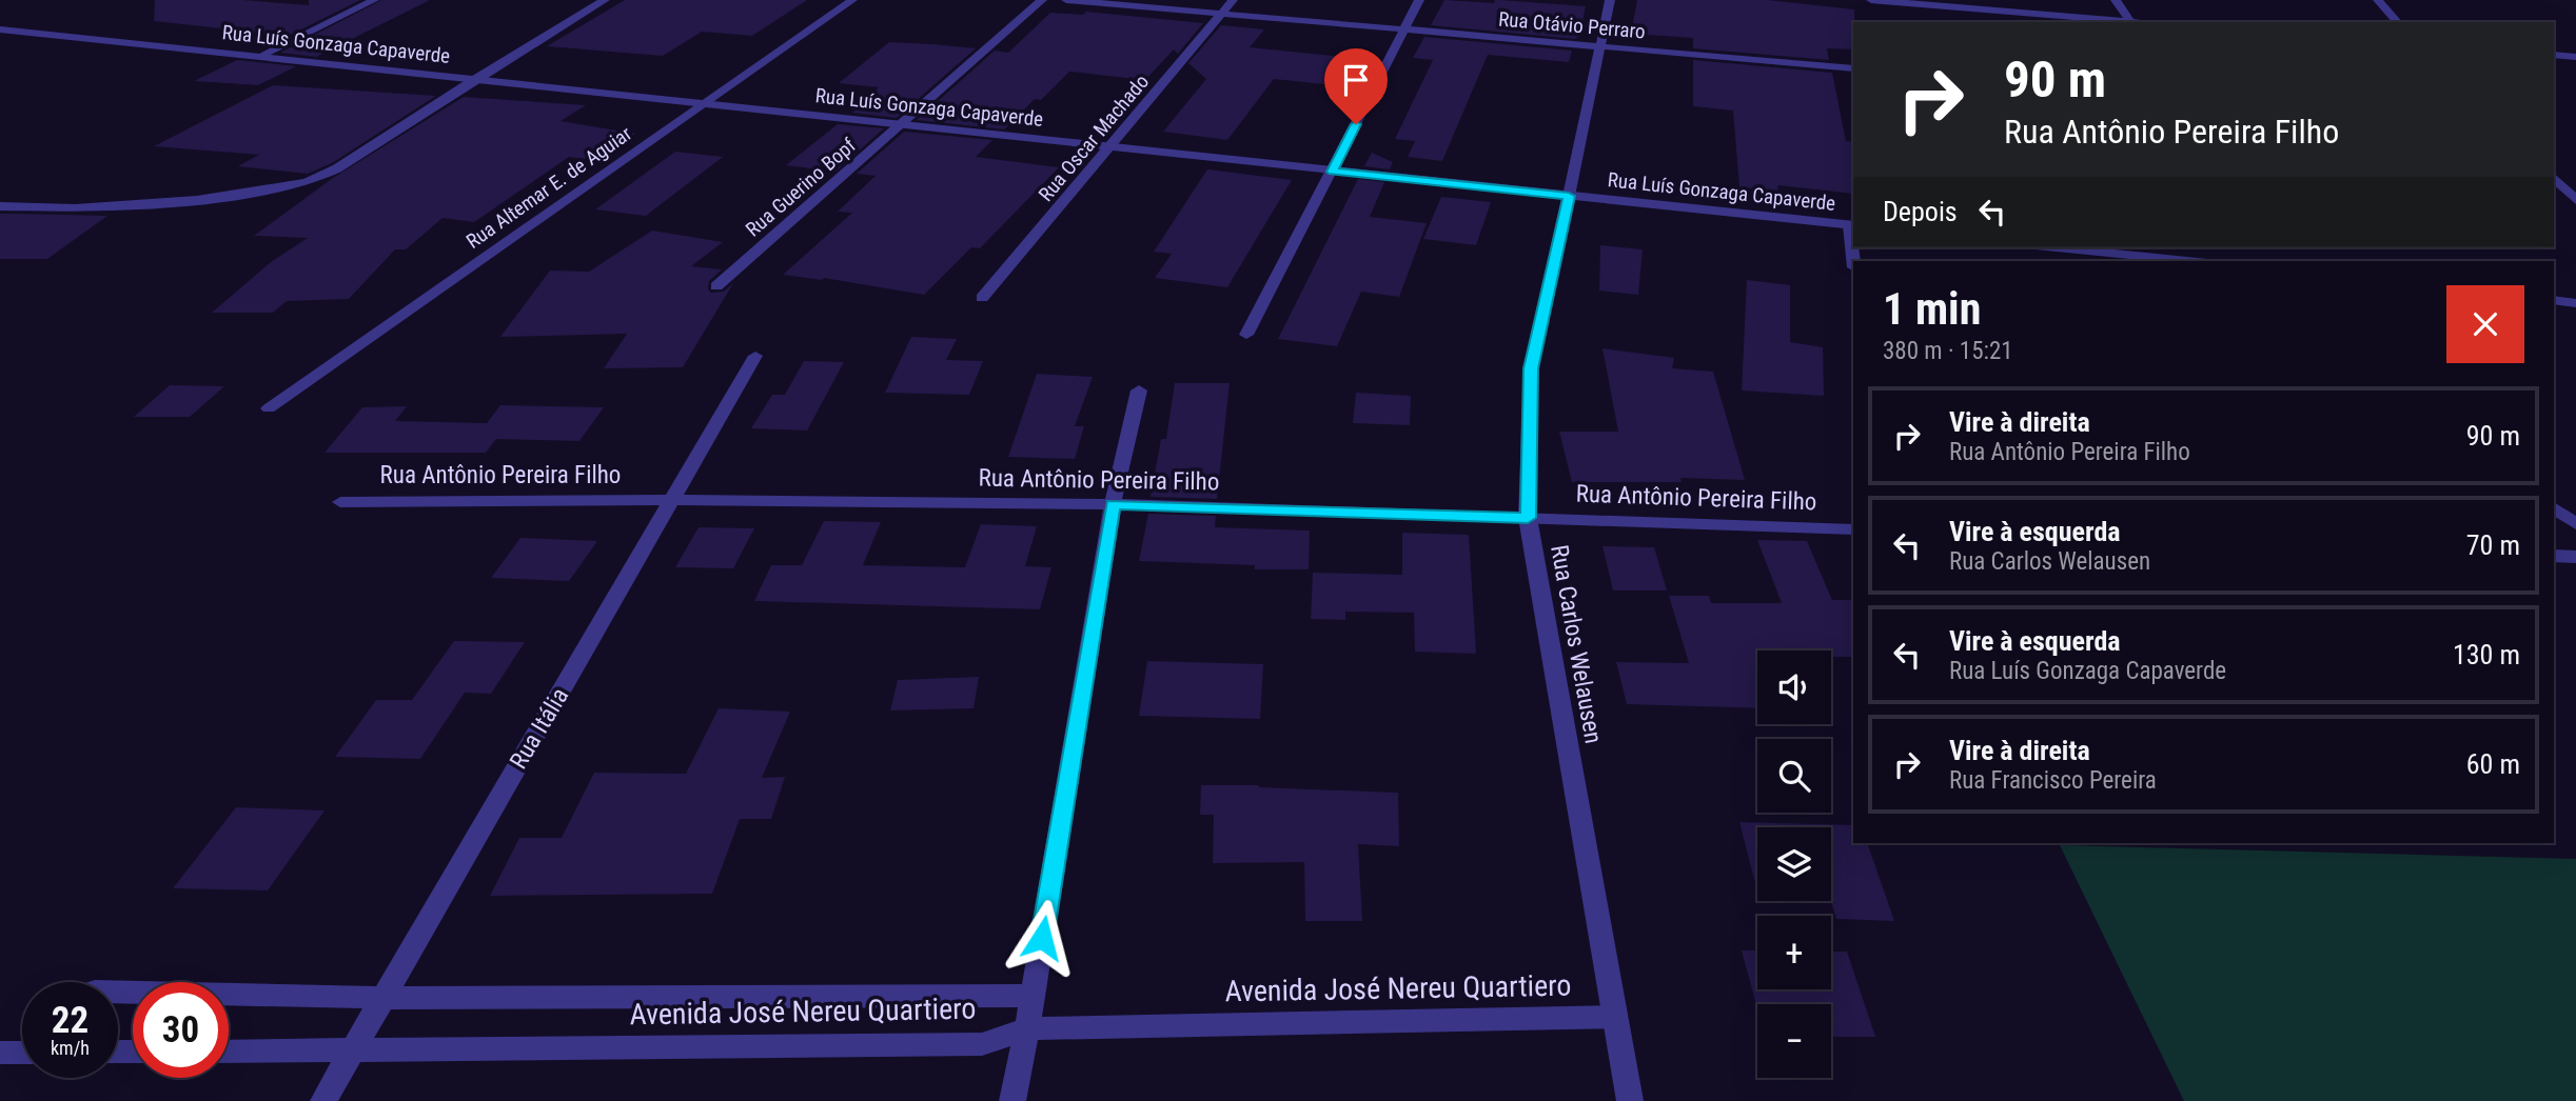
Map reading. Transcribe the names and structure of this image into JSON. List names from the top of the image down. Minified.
{"streets":{"street":["Rua Otávio Perraro","Rua Luís Gonzaga Capaverde","Rua Oscar Machado","Rua Altemar E. de Aguiar","Rua Guerino Bopf","Rua Antônio Pereira Filho","Rua Carlos Welausen","Rua Itália","Avenida José Nereu Quartiero"]},"crossings":[["Rua Otávio Perraro","Rua Oscar Machado"],["Rua Otávio Perraro","Rua Carlos Welausen"],["Rua Luís Gonzaga Capaverde","Rua Oscar Machado"],["Rua Luís Gonzaga Capaverde","Rua Altemar E. de Aguiar"],["Rua Luís Gonzaga Capaverde","Rua Guerino Bopf"],["Rua Luís Gonzaga Capaverde","Rua Carlos Welausen"],["Rua Antônio Pereira Filho","Rua Carlos Welausen"],["Rua Antônio Pereira Filho","Rua Itália"],["Rua Carlos Welausen","Avenida José Nereu Quartiero"],["Rua Itália","Avenida José Nereu Quartiero"]],"page":{"turn":["90 m","Rua Antônio Pereira Filho"],"then":"Depois","heading":["1 min","380 m · 15:21"],"list":[{"name":"Vire à direita","note":"Rua Antônio Pereira Filho","value":"90 m"},{"name":"Vire à esquerda","note":"Rua Carlos Welausen","value":"70 m"},{"name":"Vire à esquerda","note":"Rua Luís Gonzaga Capaverde","value":"130 m"},{"name":"Vire à direita","note":"Rua Francisco Pereira","value":"60 m"}],"map_buttons":["+","−"],"speed":"22 km/h","limit":"30"}}
